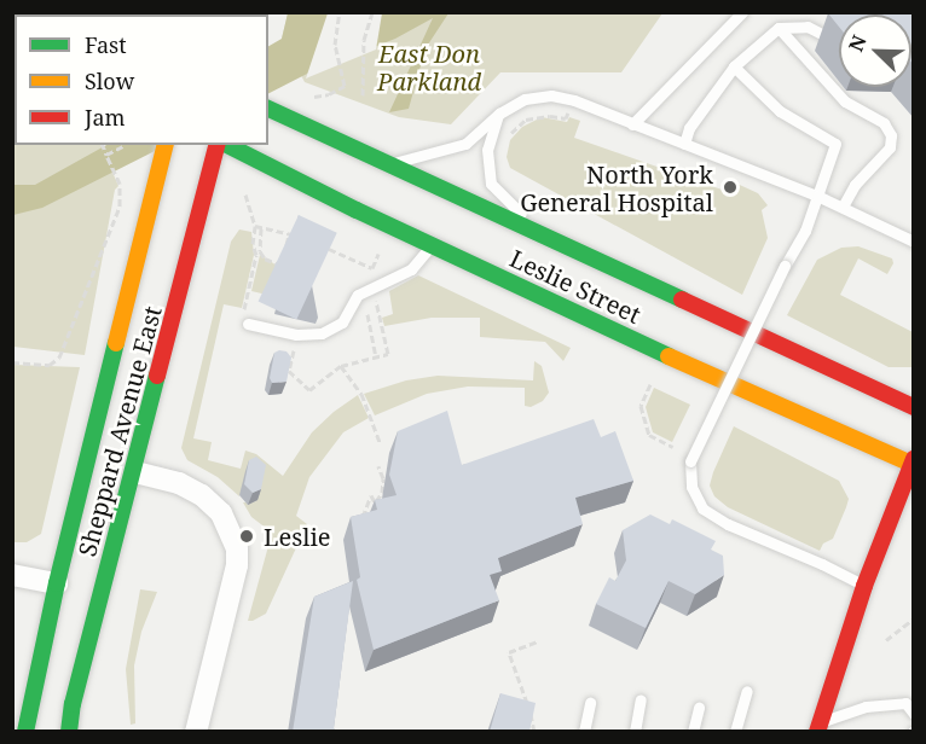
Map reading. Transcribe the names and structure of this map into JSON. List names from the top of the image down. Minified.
{"streets":{"main road":["Leslie Street","Sheppard Avenue East"]},"parks":["East Don Parkland"],"places":["North York General Hospital","Leslie"],"legend":["Fast","Slow","Jam"],"north":"top left"}
